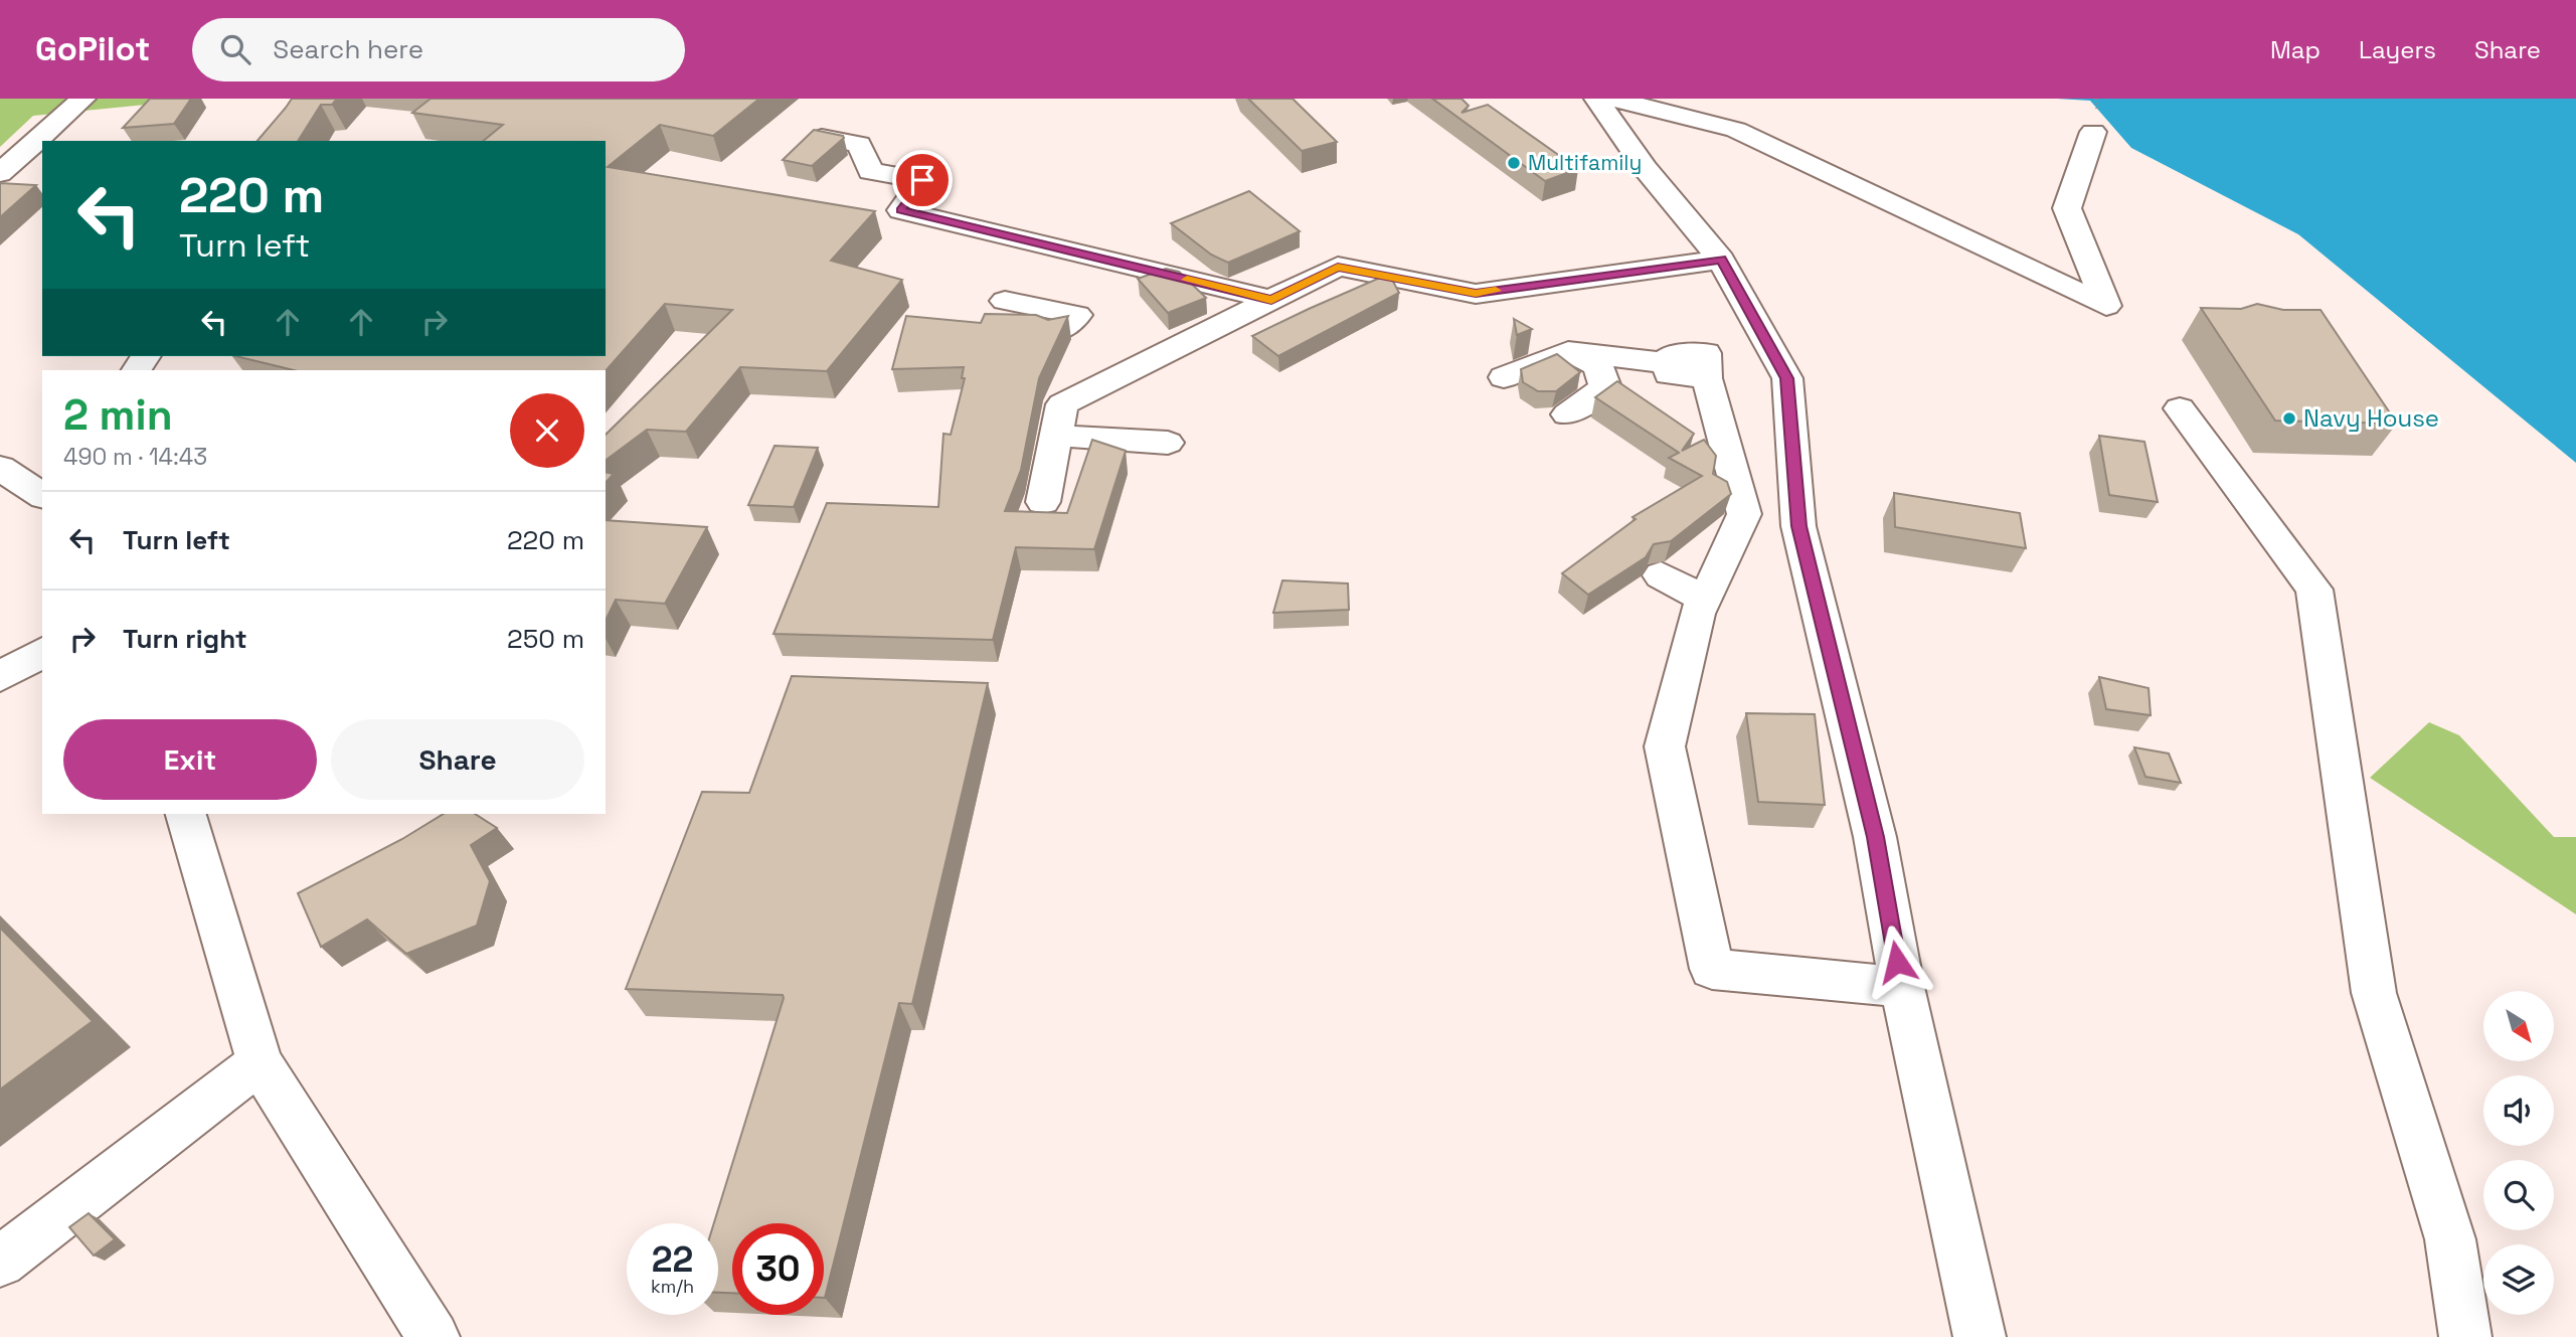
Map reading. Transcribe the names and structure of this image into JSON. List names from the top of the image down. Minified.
{"places":["Multifamily","Navy House"],"north":"bottom right","page":{"header":"GoPilot","search":"Search here","nav":["Map","Layers","Share"],"turn":["220 m","Turn left"],"heading":["2 min","490 m · 14:43"],"list":[{"name":"Turn left","value":"220 m"},{"name":"Turn right","value":"250 m"}],"buttons":["Exit","Share"],"speed":"22 km/h","limit":"30"}}
